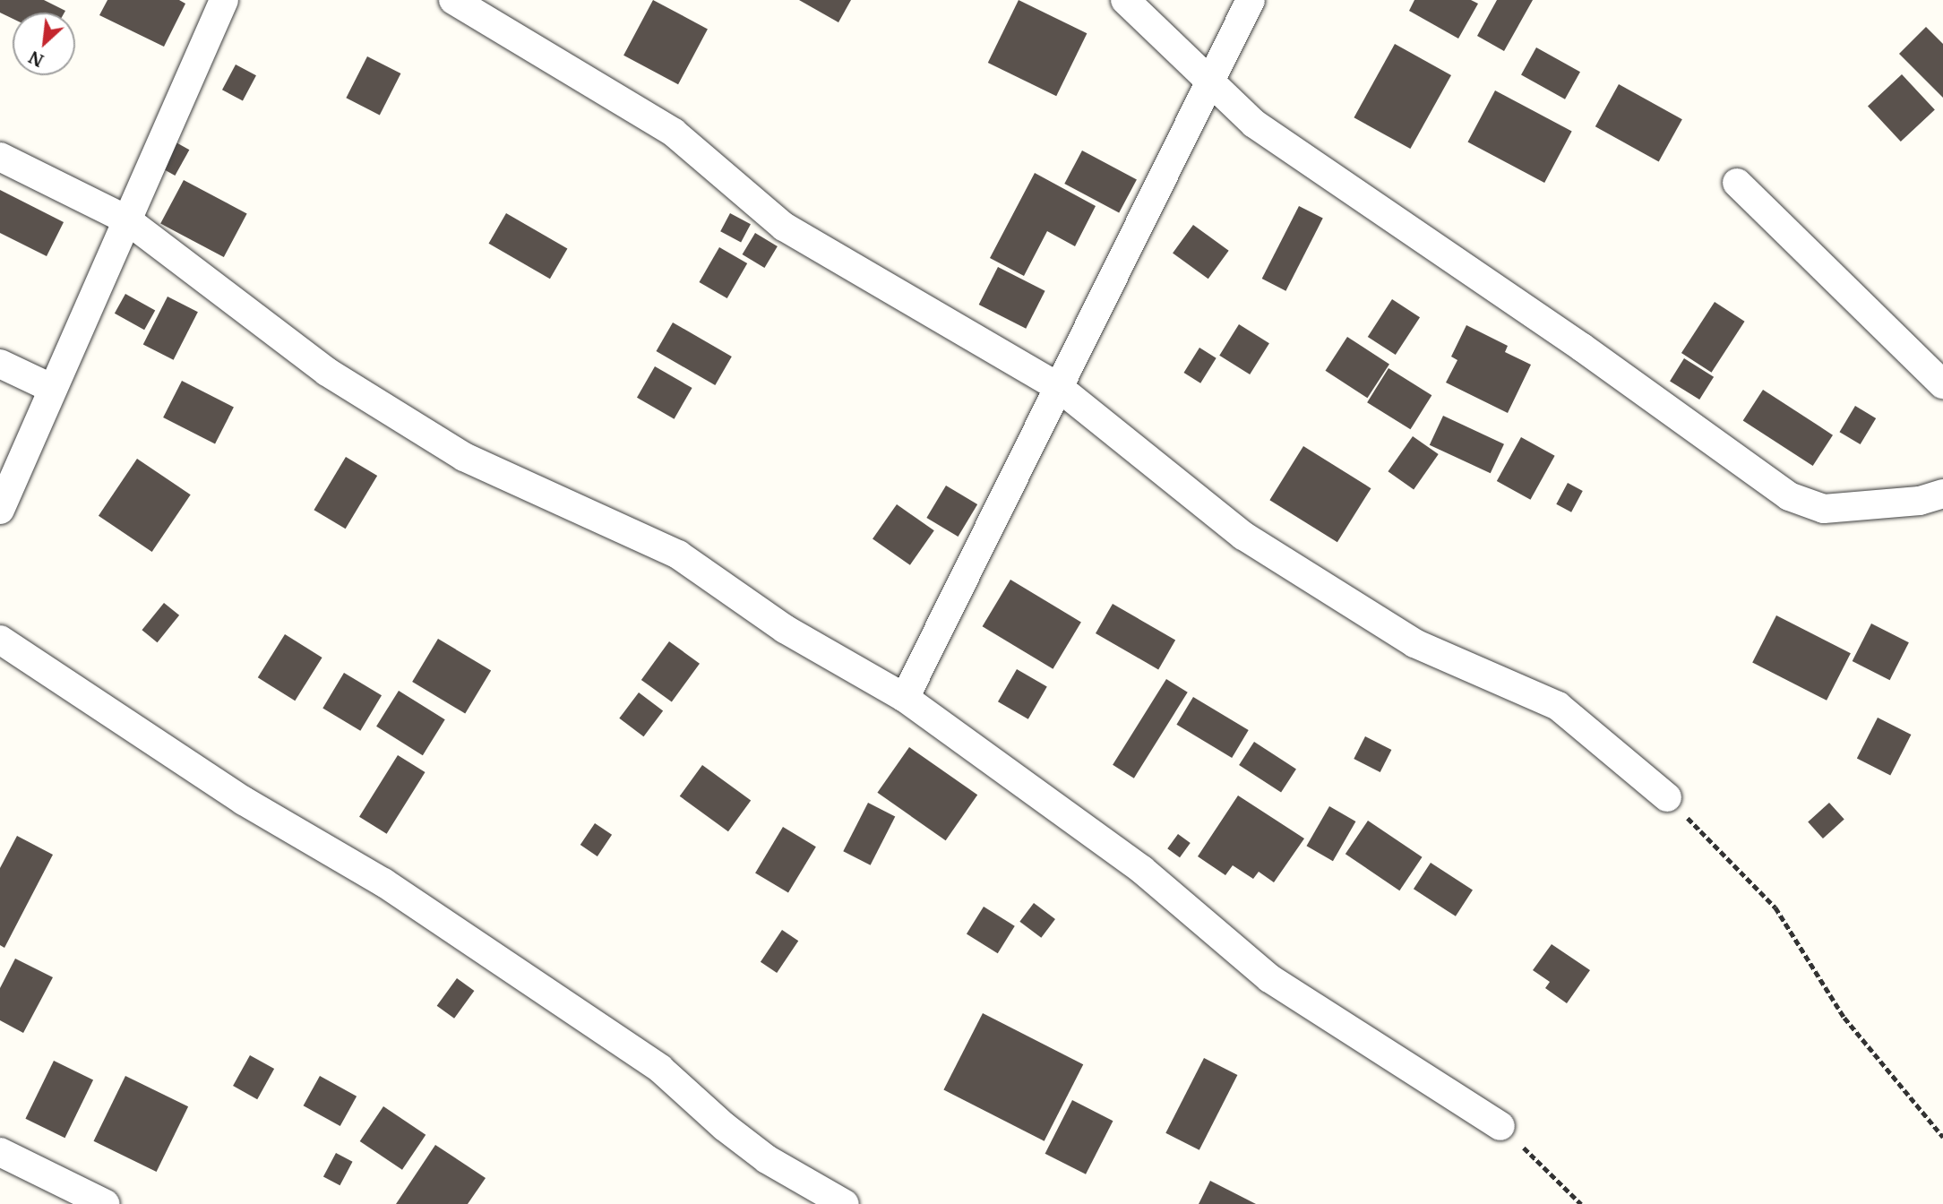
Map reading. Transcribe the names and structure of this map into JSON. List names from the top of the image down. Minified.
{"north":"bottom left"}
